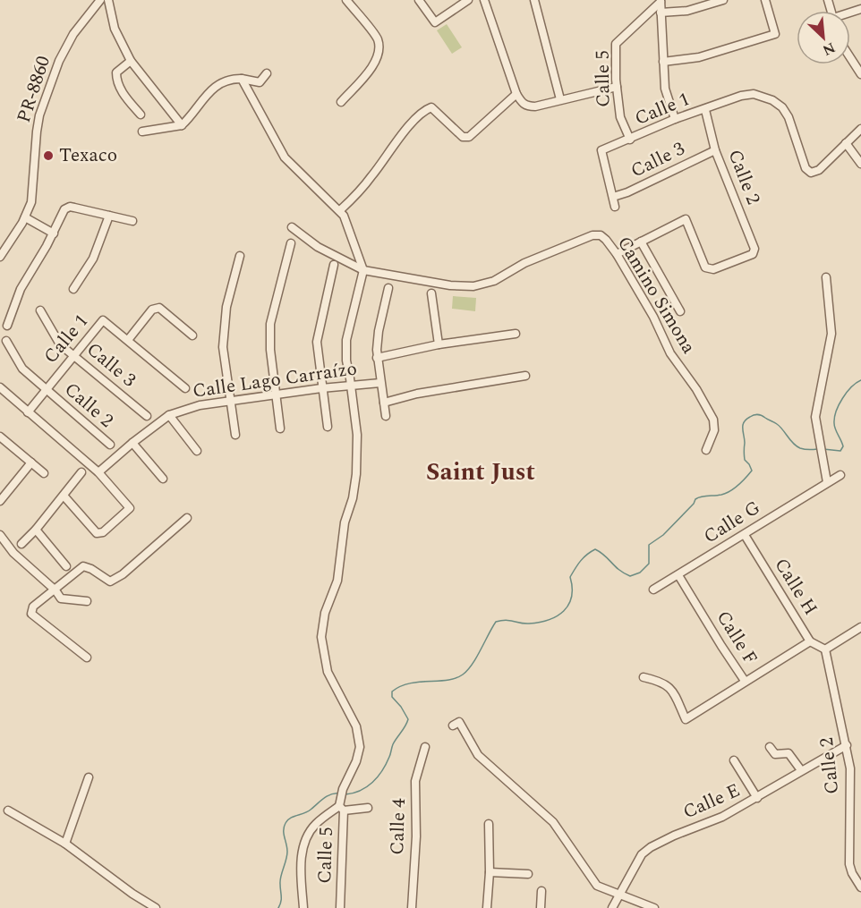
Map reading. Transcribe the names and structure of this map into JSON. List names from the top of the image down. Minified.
{"streets":{"street":["Calle 5","PR-8860","Calle 1","Calle 3","Calle 2","Camino Simona","Calle Lago Carraízo","Calle G","Calle H","Calle F","Calle E","Calle 4"]},"crossings":[["Calle 5","Calle 1"],["Calle 5","Camino Simona"],["Calle 5","Calle Lago Carraízo"],["Calle 1","Calle 3"],["Calle 1","Calle 2"],["Calle 3","Calle 2"],["Calle 2","Calle H"],["Calle 2","Calle E"],["Calle G","Calle H"],["Calle G","Calle F"],["Calle H","Calle F"]],"districts":["Saint Just"],"places":["Texaco"],"north":"bottom right"}
